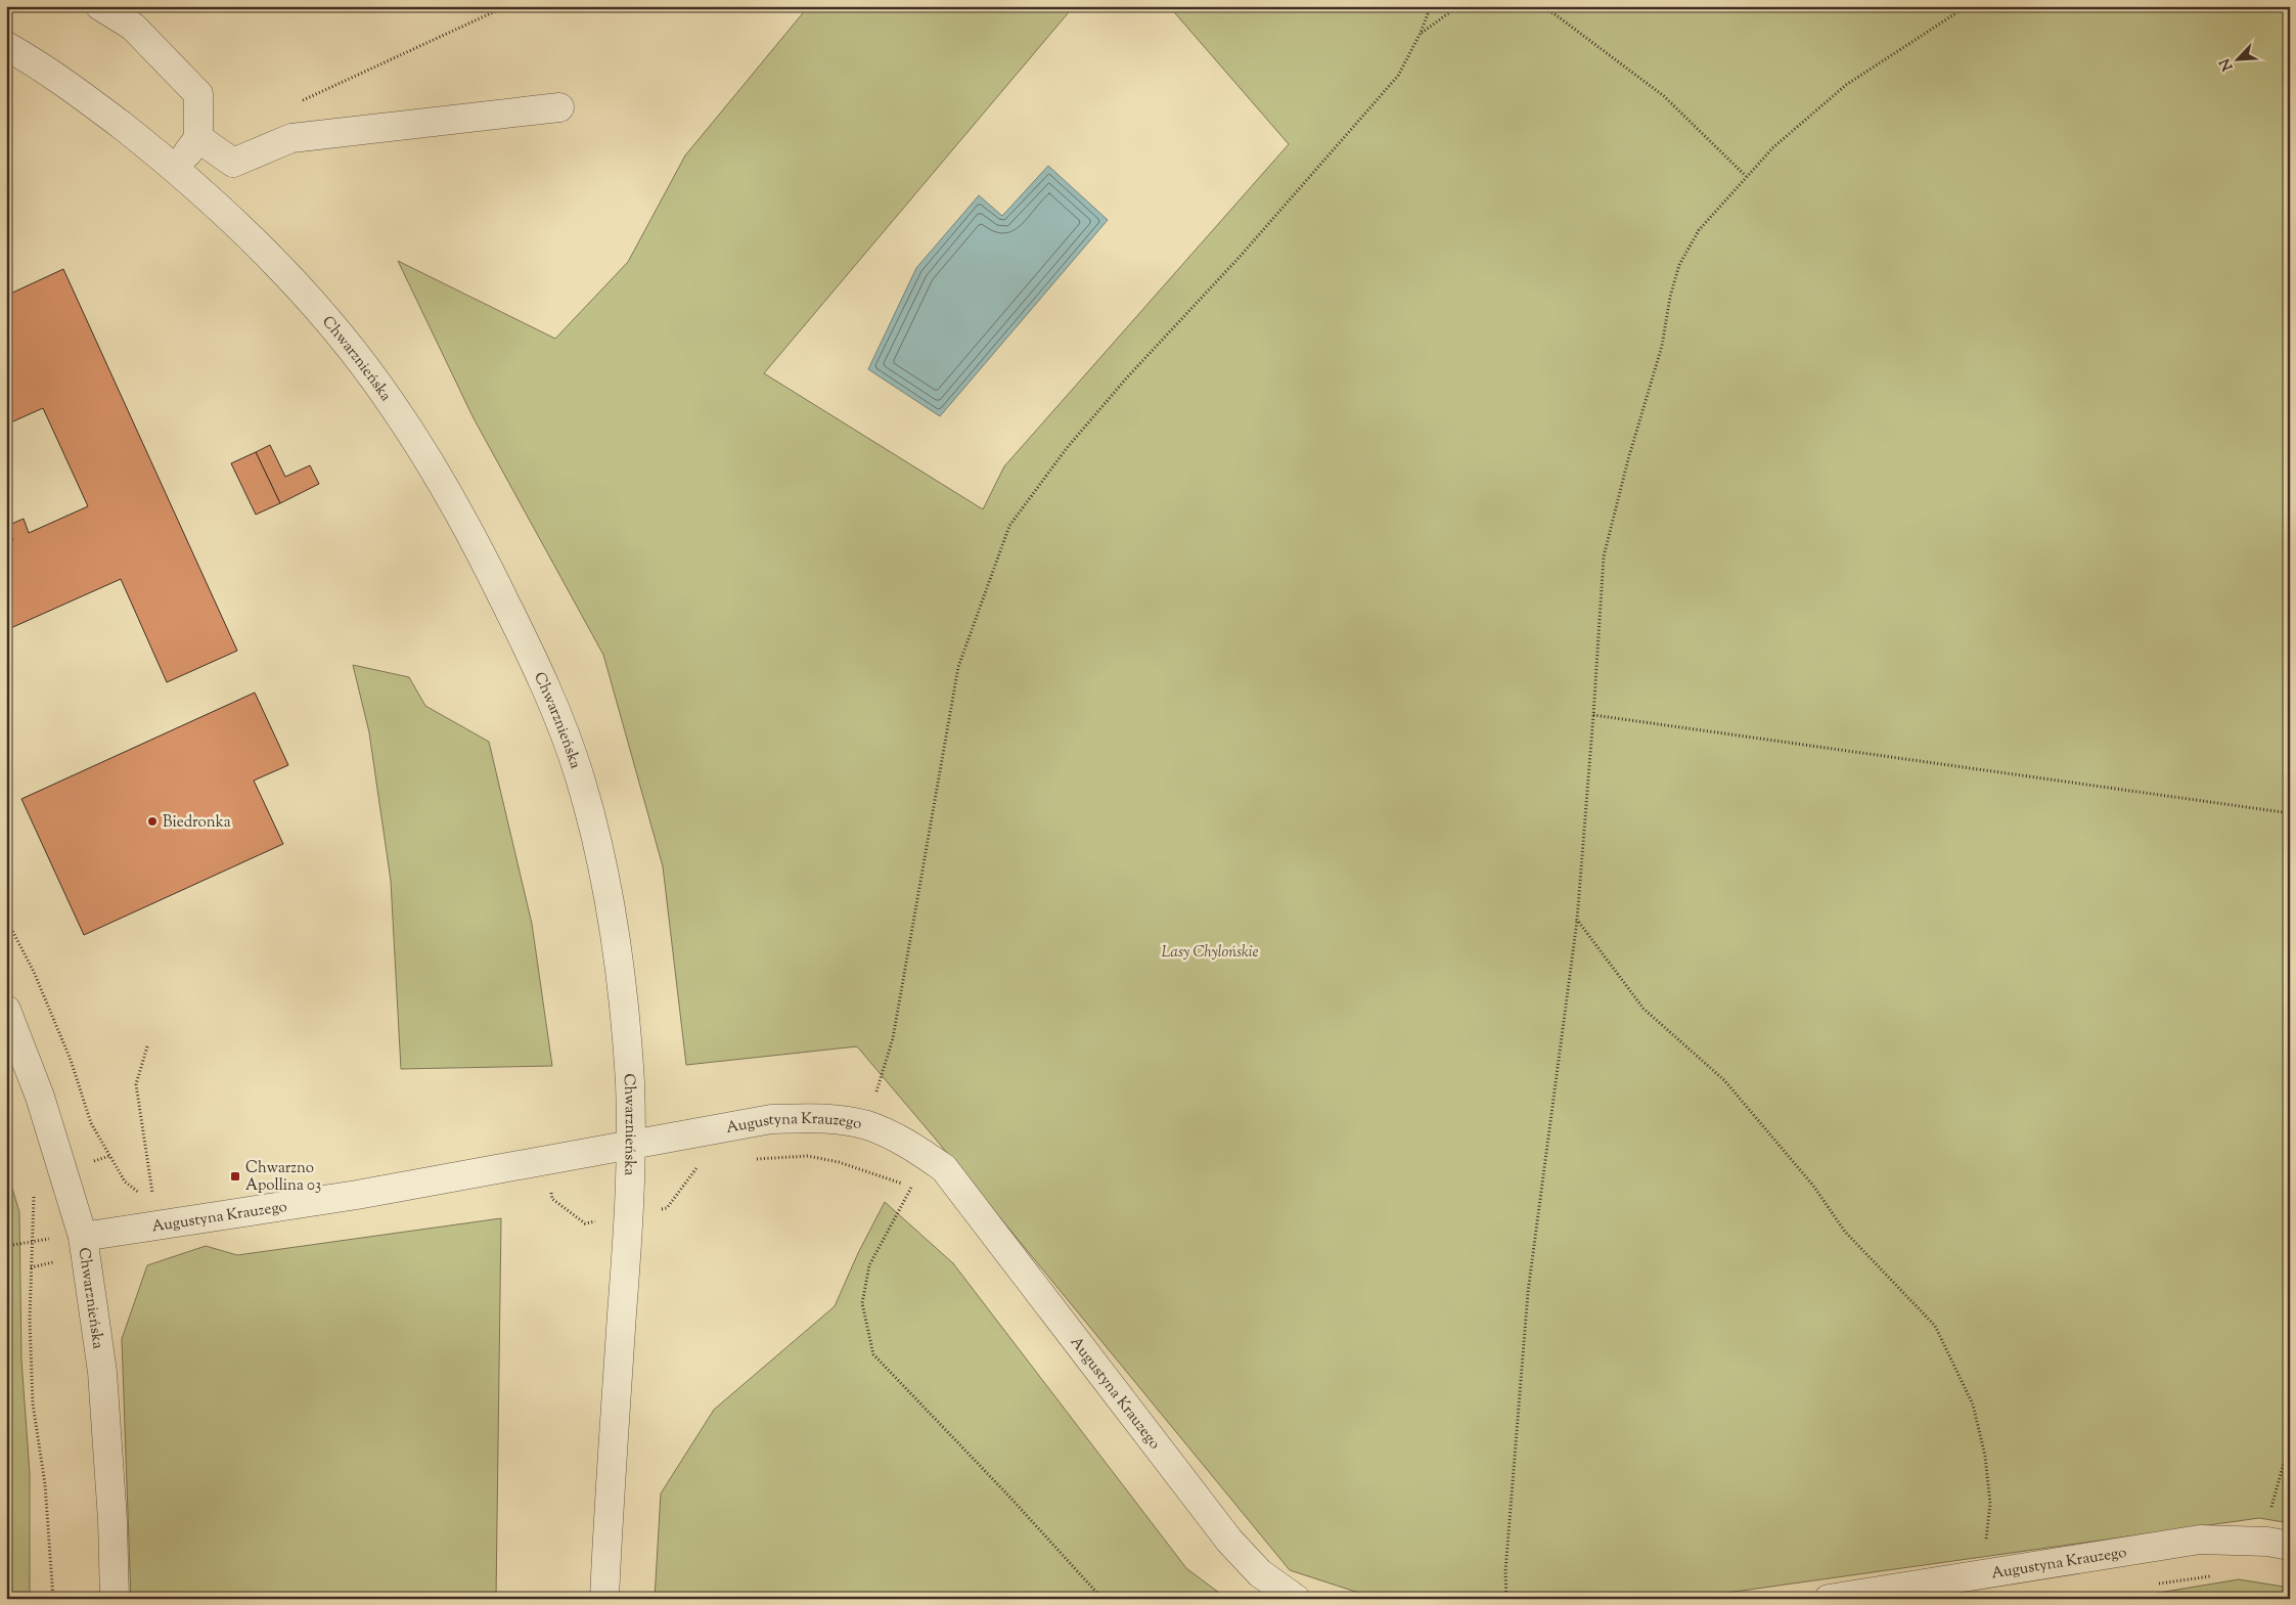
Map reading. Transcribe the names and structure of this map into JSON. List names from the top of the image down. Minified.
{"streets":{"street":["Chwarznieńska","Augustyna Krauzego"]},"crossings":[["Chwarznieńska","Augustyna Krauzego"]],"parks":["Lasy Chylońskie"],"places":{"other":["Biedronka"],"transit":["Chwarzno Apollina 03"]},"north":"bottom left"}
